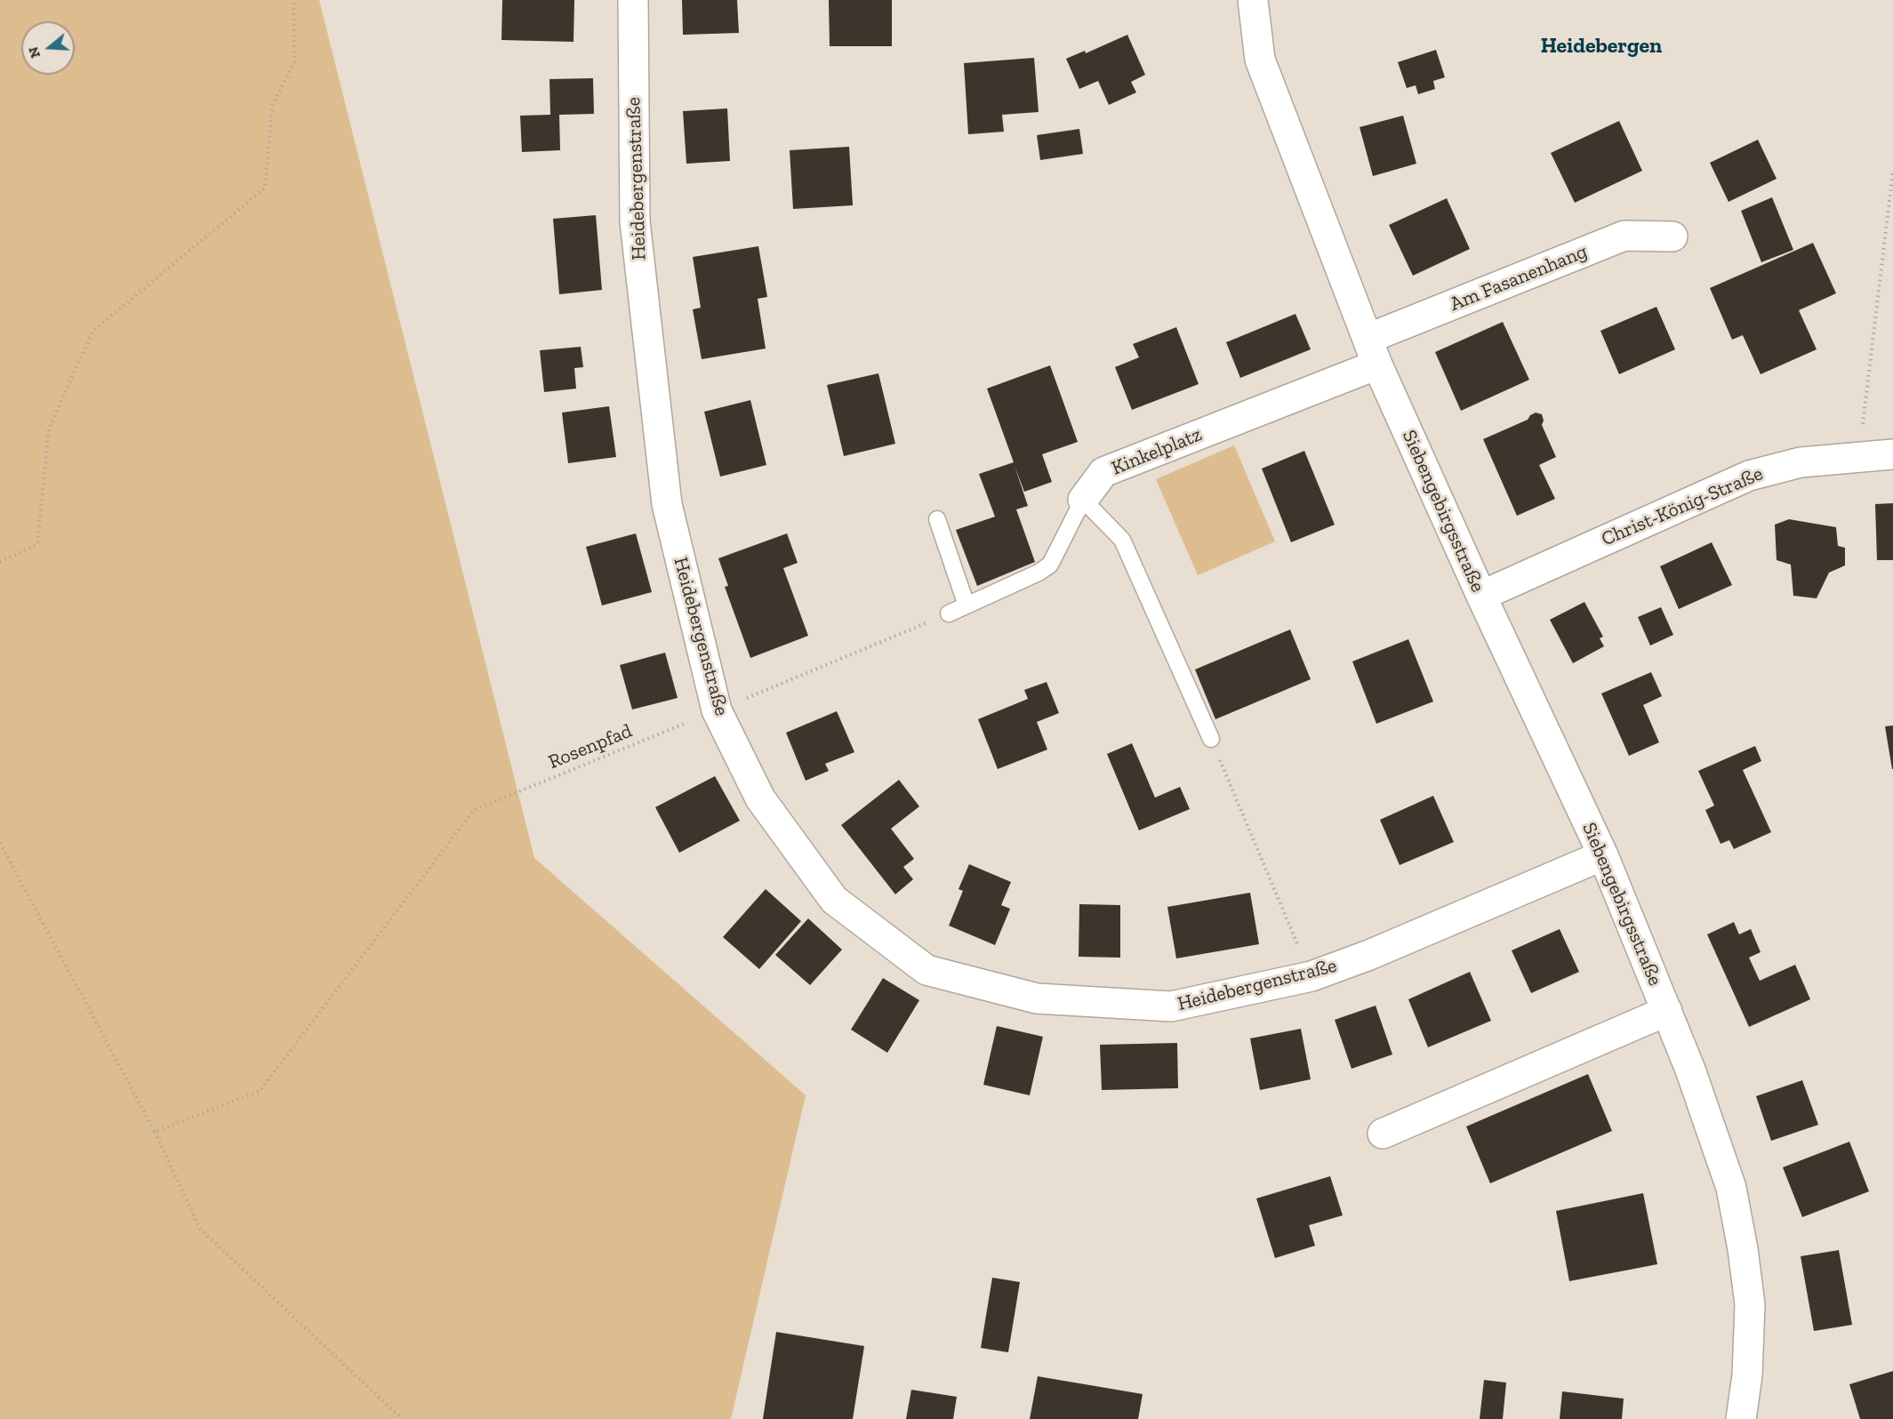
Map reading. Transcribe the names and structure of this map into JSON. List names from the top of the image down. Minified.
{"streets":{"street":["Heidebergenstraße","Am Fasanenhang","Kinkelplatz","Christ-König-Straße","Siebengebirgsstraße"],"path":["Rosenpfad"]},"crossings":[["Heidebergenstraße","Siebengebirgsstraße"],["Heidebergenstraße","Rosenpfad"],["Am Fasanenhang","Kinkelplatz"],["Am Fasanenhang","Siebengebirgsstraße"],["Kinkelplatz","Siebengebirgsstraße"],["Christ-König-Straße","Siebengebirgsstraße"]],"districts":["Heidebergen"],"north":"left"}
